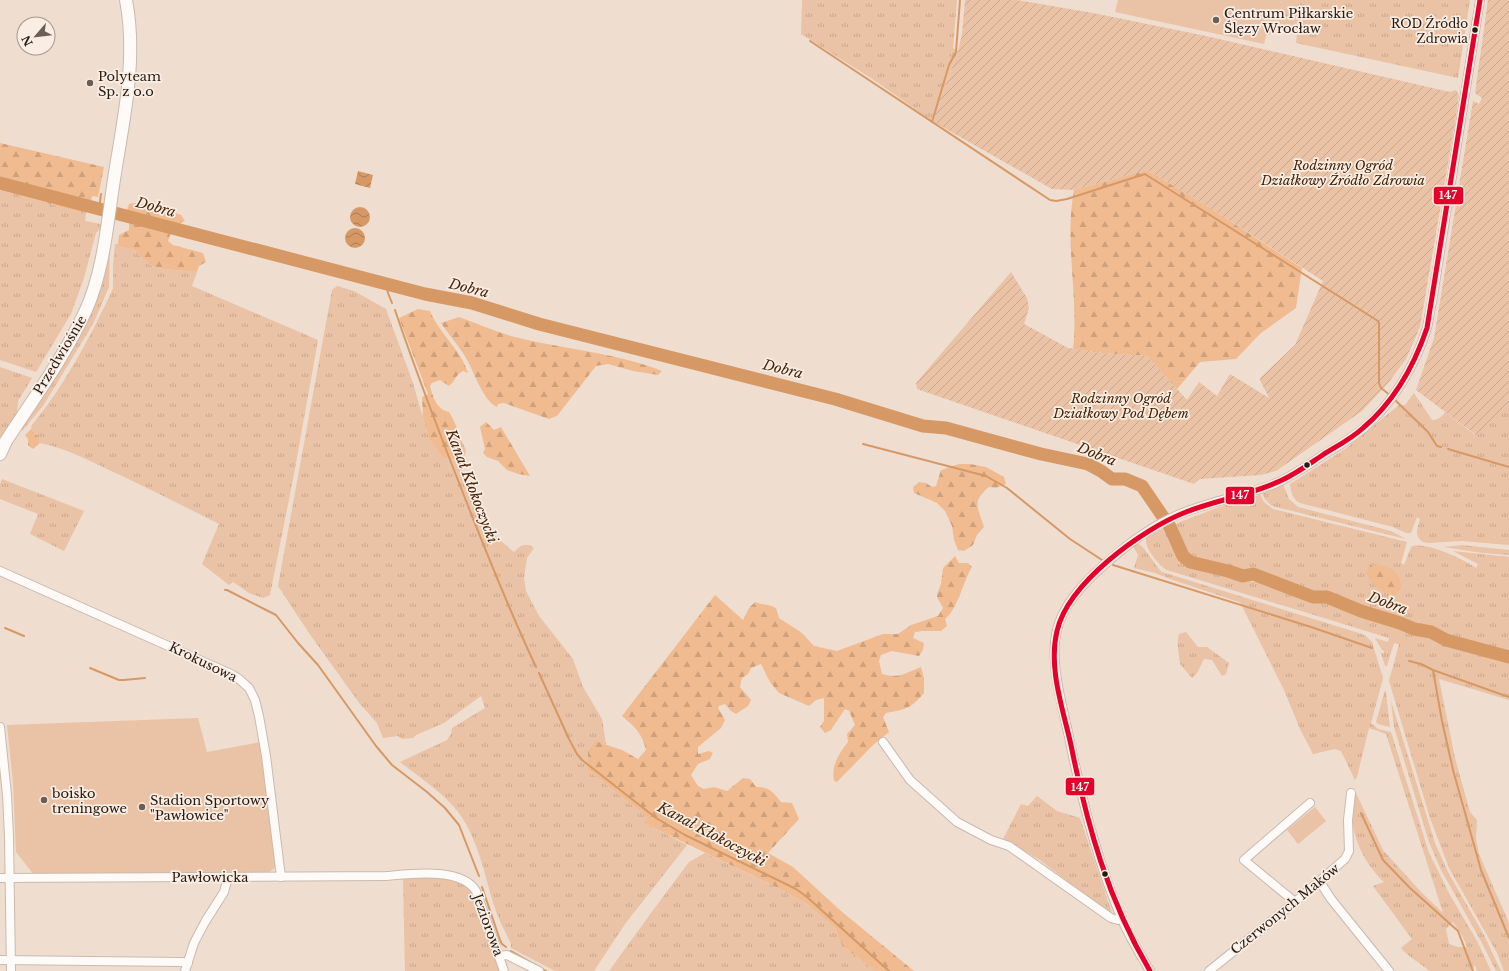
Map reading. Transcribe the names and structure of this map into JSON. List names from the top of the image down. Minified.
{"streets":{"street":["Przedwiośnie","Krokusowa","Pawłowicka","Czerwonych Maków","Jeziorowa"]},"crossings":[["Krokusowa","Pawłowicka"],["Pawłowicka","Jeziorowa"]],"water":["Dobra","Kanał Kłokoczycki"],"parks":["Rodzinny Ogród Działkowy Źródło Zdrowia","Rodzinny Ogród Działkowy Pod Dębem"],"places":["Centrum Piłkarskie Ślęzy Wrocław","ROD Źródło Zdrowia","Polyteam Sp. z o.o","boisko treningowe","Stadion Sportowy \"Pawłowice\""],"lines":["transit line 147"],"north":"bottom left"}
